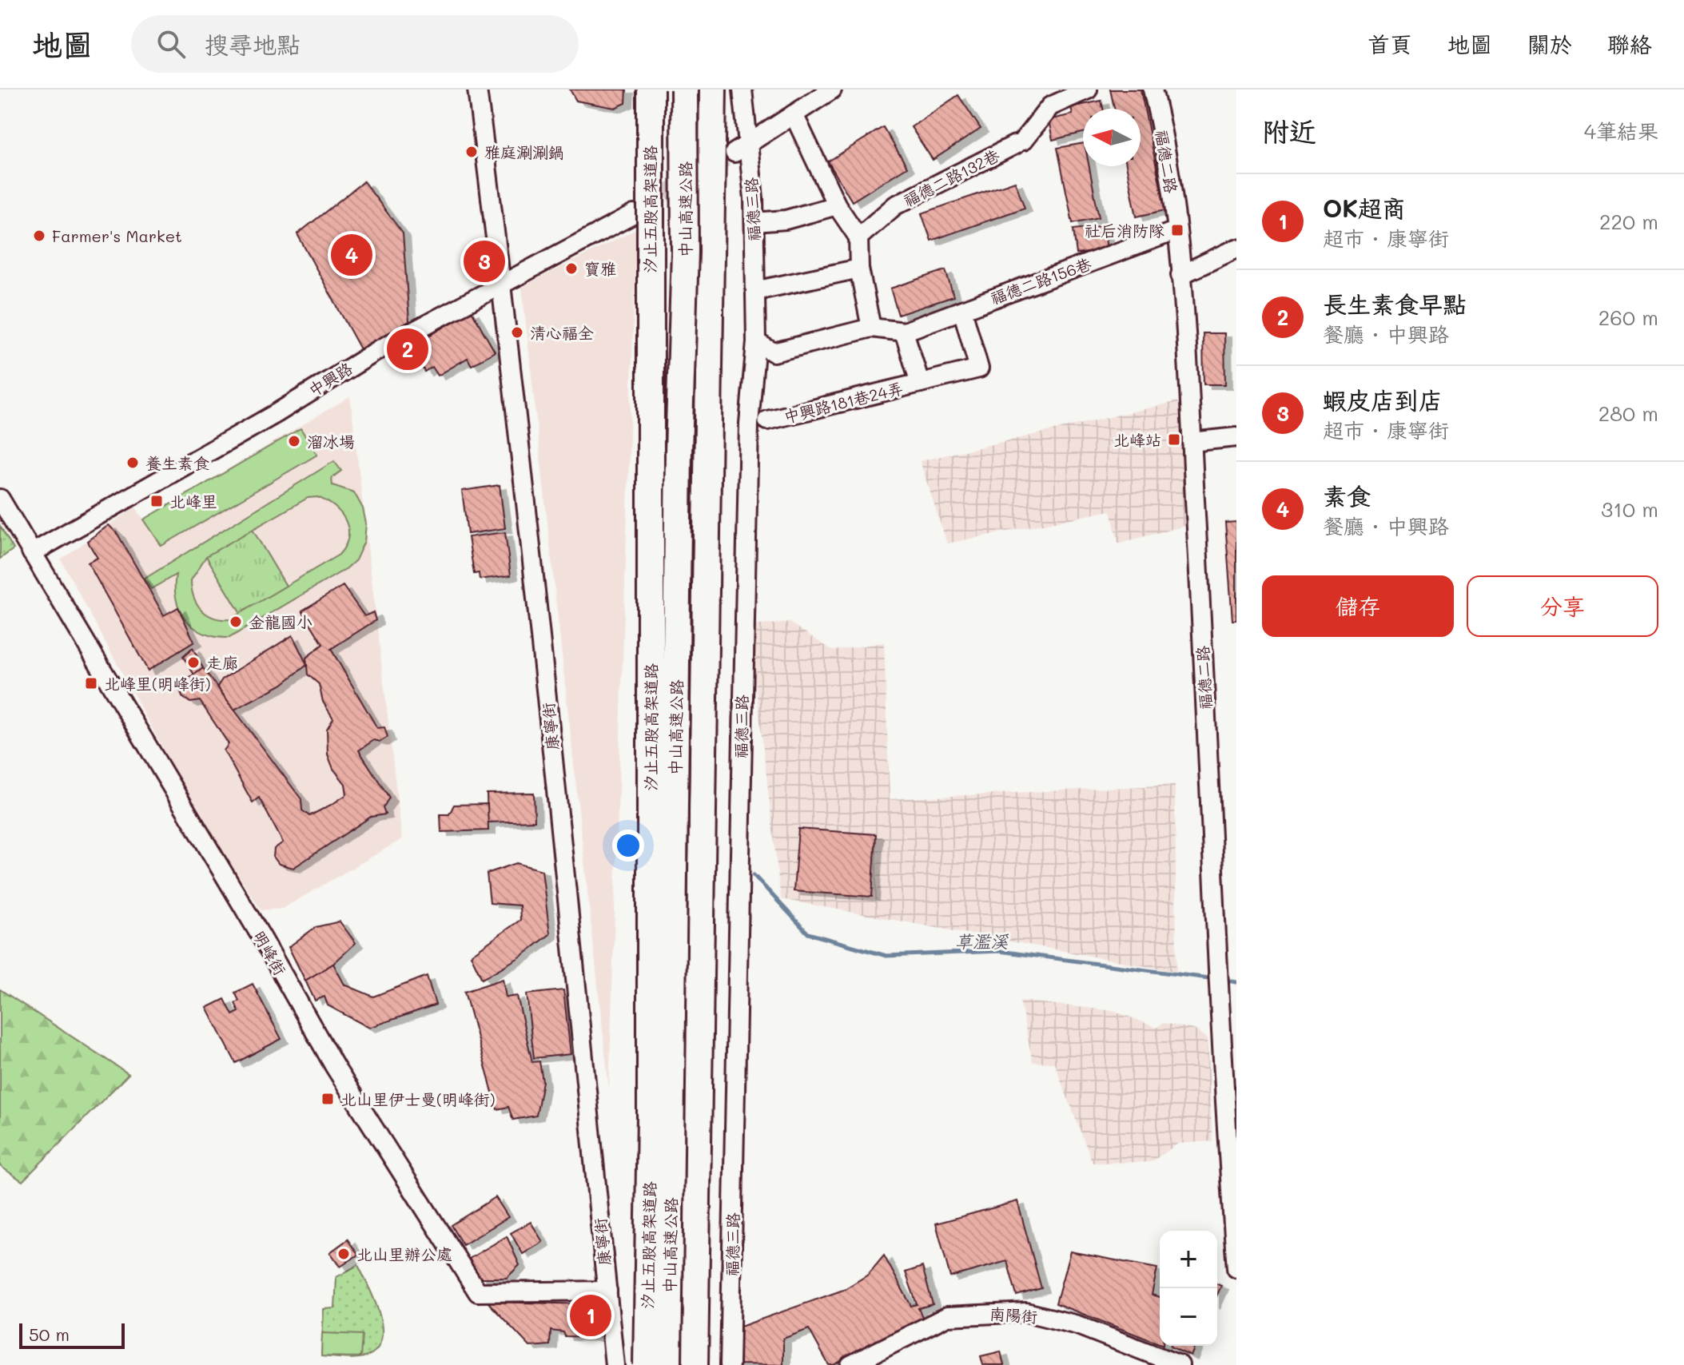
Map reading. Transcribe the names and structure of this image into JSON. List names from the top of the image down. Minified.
{"streets":{"highway":["汐止五股高架道路","中山高速公路"],"street":["福德二路","福德二路132巷","福德三路","福德二路156巷","中興路","中興路181巷24弄","康寧街","明峰街","南陽街"]},"crossings":[["福德二路","福德二路156巷"],["福德二路156巷","中興路181巷24弄"],["中興路","康寧街"],["中興路","明峰街"],["康寧街","明峰街"]],"water":["草濫溪"],"places":{"other":["雅庭涮涮鍋","Farmer's Market","寶雅","清心福全","溜冰場","養生素食","金龍國小","走廊","北山里辦公處"],"transit":["社后消防隊","北峰站","北峰里","北峰里(明峰街)","北山里伊士曼(明峰街)"]},"scale_bar":"50 m","north":"left","page":{"header":"地圖","search":"搜尋地點","nav":["首頁","地圖","關於","聯絡"],"heading":["附近","4筆結果"],"list":[{"mark":"1","name":"OK超商","note":"超市 · 康寧街","value":"220 m"},{"mark":"2","name":"長生素食早點","note":"餐廳 · 中興路","value":"260 m"},{"mark":"3","name":"蝦皮店到店","note":"超市 · 康寧街","value":"280 m"},{"mark":"4","name":"素食","note":"餐廳 · 中興路","value":"310 m"}],"pins":["4","3","2","1"],"buttons":["儲存","分享"],"map_buttons":["+","−"],"scale":"50 m"}}
